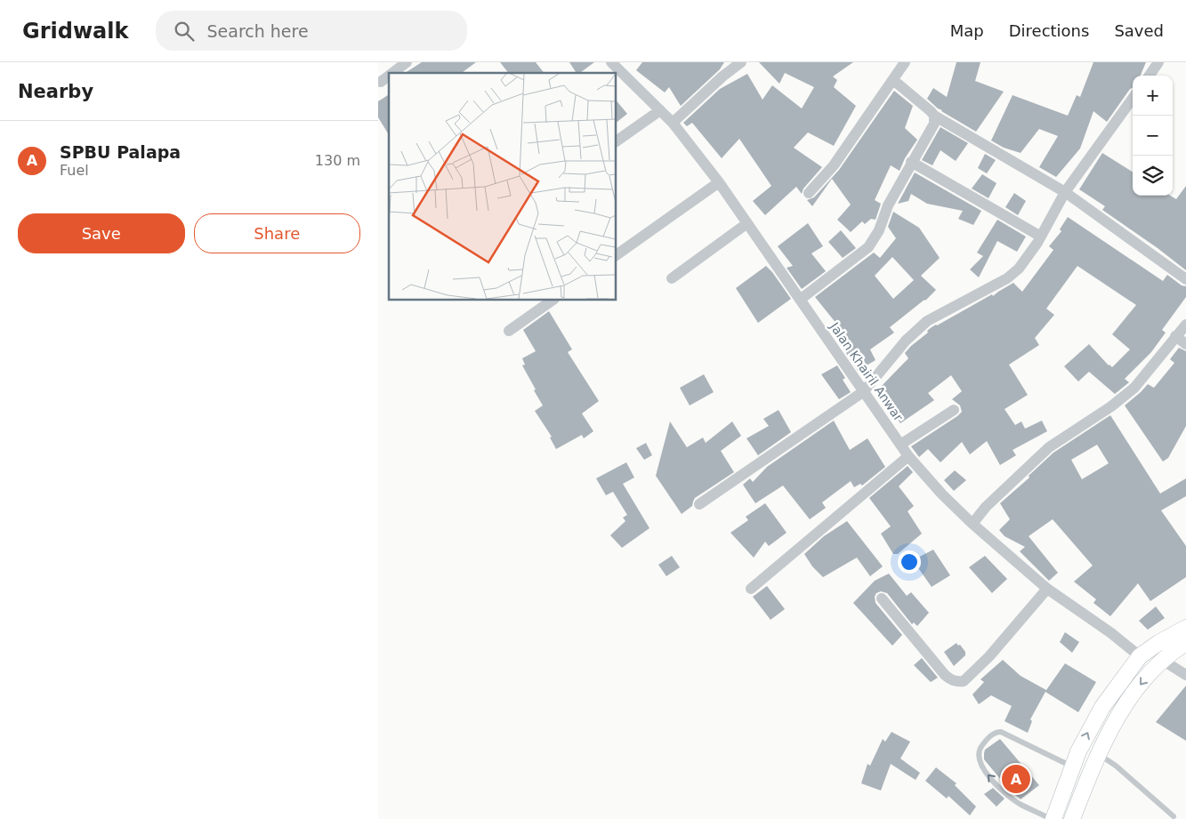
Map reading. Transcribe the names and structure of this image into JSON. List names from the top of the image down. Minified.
{"streets":{"street":["Jalan Khairil Anwar"]},"page":{"header":"Gridwalk","search":"Search here","nav":["Map","Directions","Saved"],"heading":"Nearby","map_buttons":["+","−"],"list":[{"mark":"A","name":"SPBU Palapa","note":"Fuel","value":"130 m"}],"buttons":["Save","Share"],"pins":"A"}}
